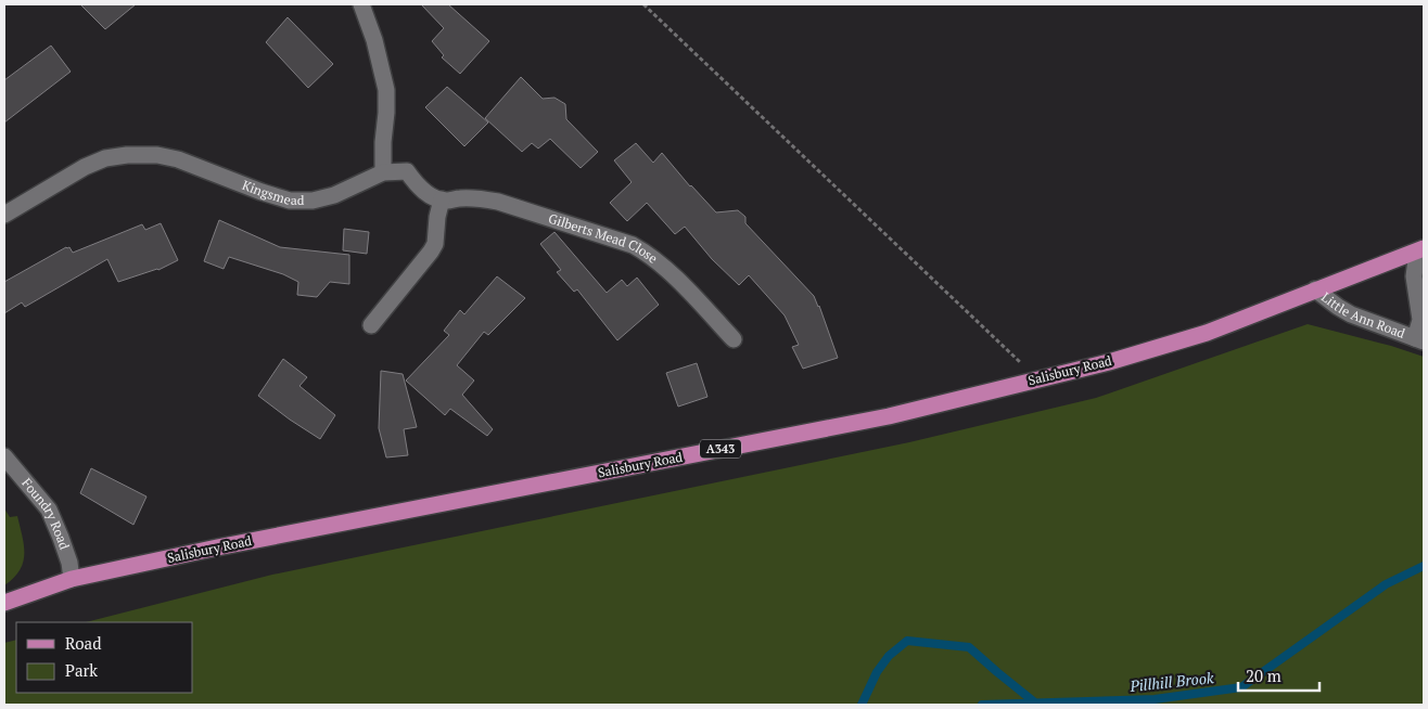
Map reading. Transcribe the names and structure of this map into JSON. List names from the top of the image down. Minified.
{"streets":{"main road":["Salisbury Road","A343"],"street":["Kingsmead","Gilberts Mead Close","Little Ann Road","Foundry Road"]},"crossings":[["Little Ann Road","Salisbury Road"],["Salisbury Road","Foundry Road"]],"water":["Pillhill Brook"],"legend":["Road","Park"],"scale_bar":"20 m"}
